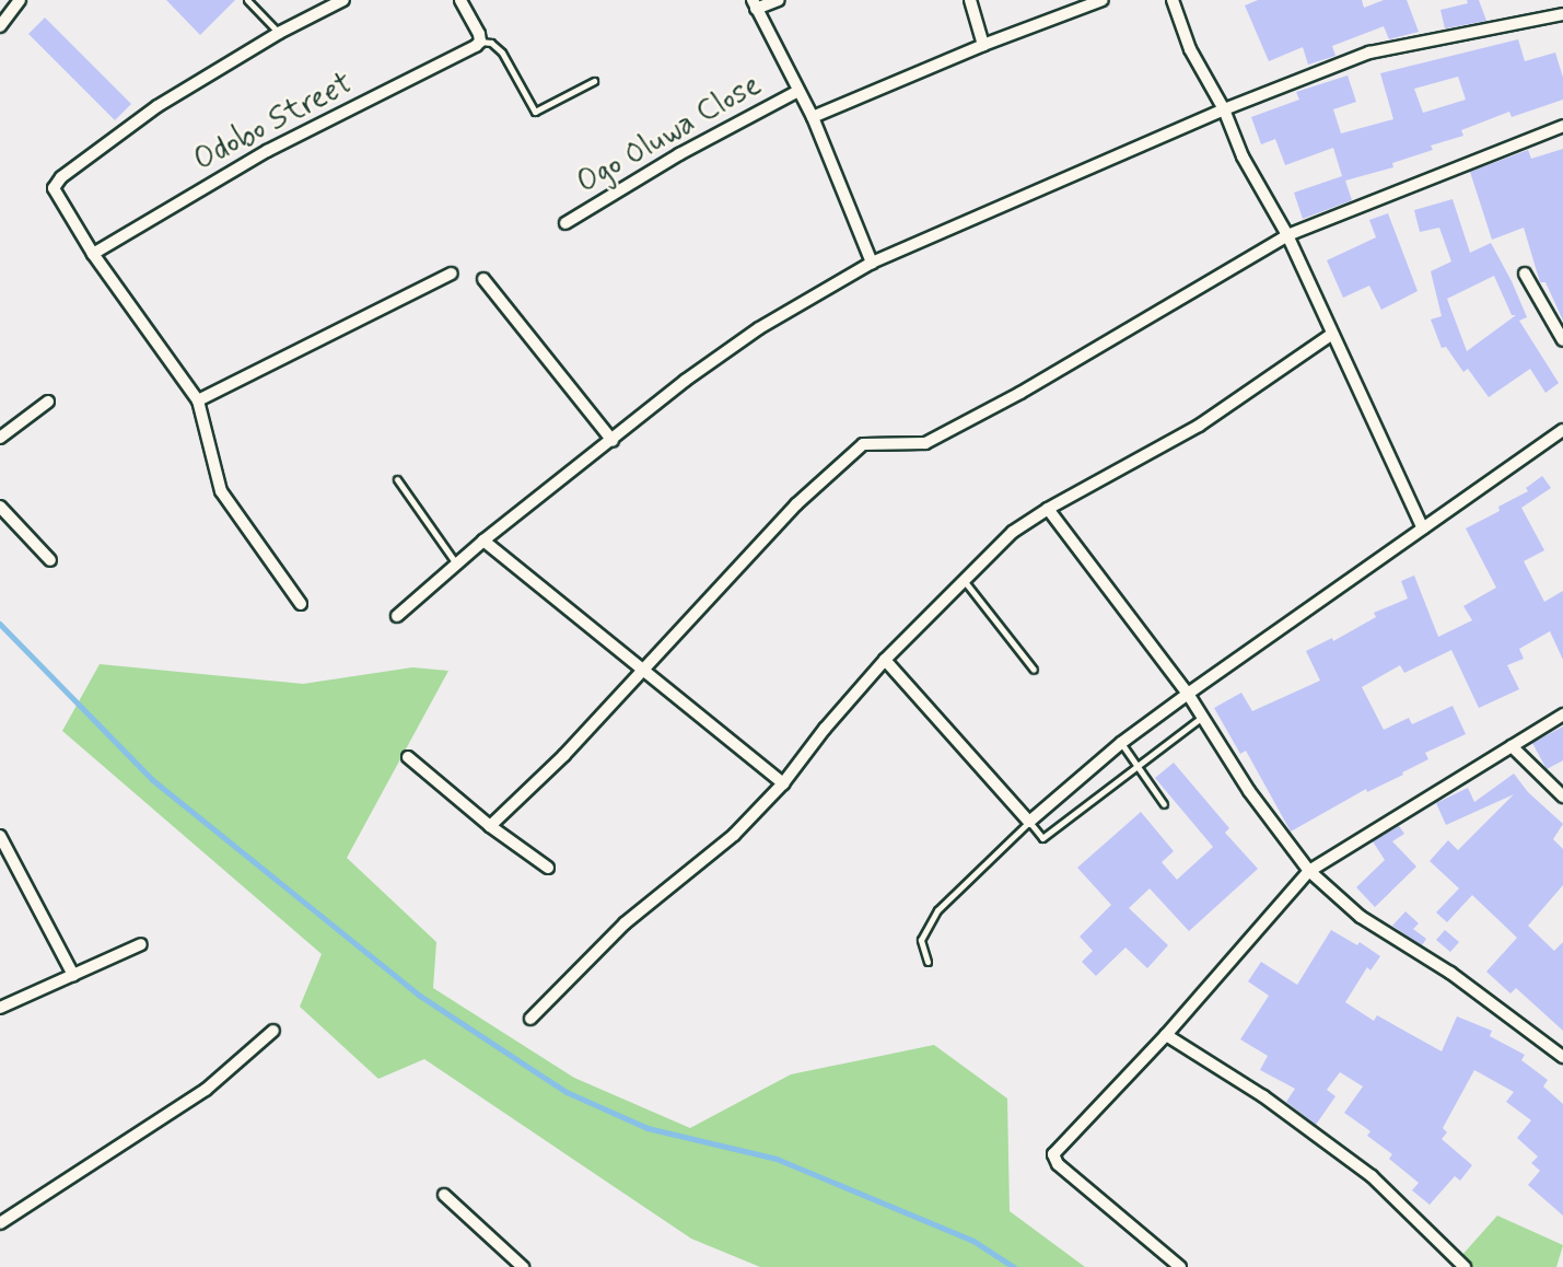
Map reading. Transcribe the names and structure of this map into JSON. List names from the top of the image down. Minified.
{"streets":{"street":["Odobo Street","Ogo Oluwa Close"]}}
